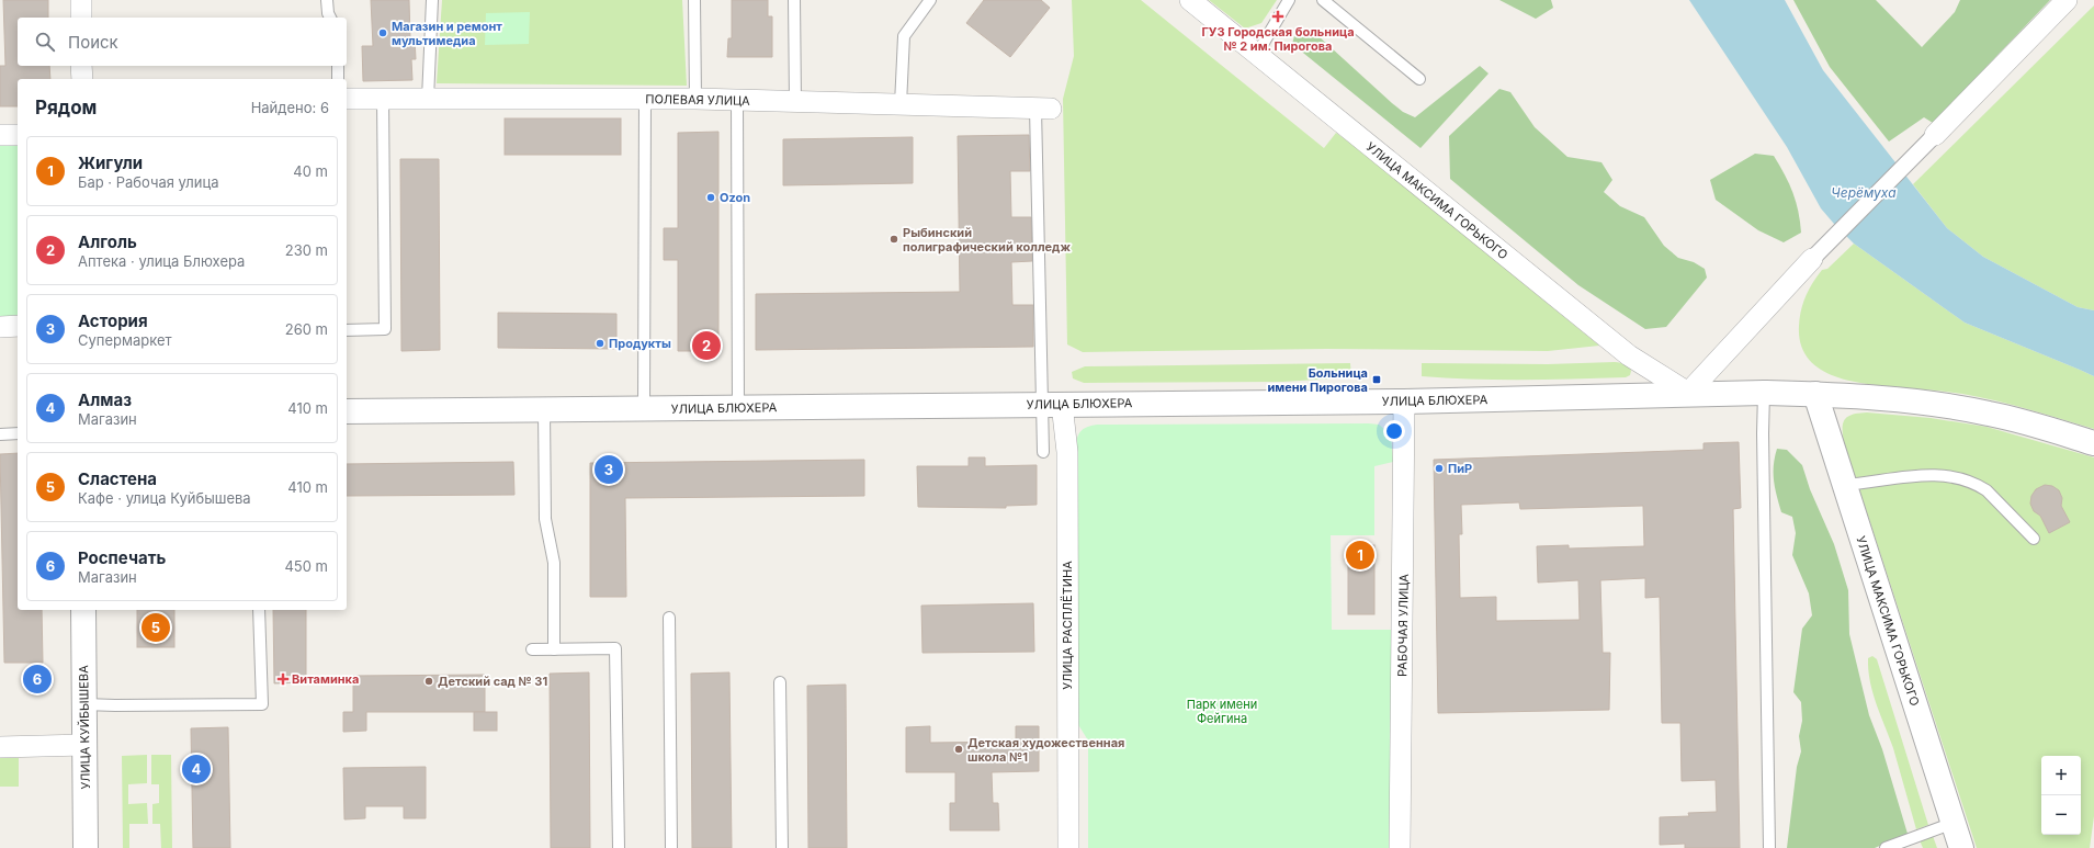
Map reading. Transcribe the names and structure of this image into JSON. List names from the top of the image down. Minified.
{"streets":{"street":["ПОЛЕВАЯ УЛИЦА","УЛИЦА МАКСИМА ГОРЬКОГО","УЛИЦА БЛЮХЕРА","УЛИЦА РАСПЛЁТИНА","РАБОЧАЯ УЛИЦА","УЛИЦА КУЙБЫШЕВА"]},"crossings":[["УЛИЦА МАКСИМА ГОРЬКОГО","УЛИЦА БЛЮХЕРА"],["УЛИЦА БЛЮХЕРА","УЛИЦА РАСПЛЁТИНА"],["УЛИЦА БЛЮХЕРА","РАБОЧАЯ УЛИЦА"]],"water":["Черёмуха"],"parks":["Парк имени Фейгина"],"places":{"health":["ГУЗ Городская больница № 2 им. Пирогова","Витаминка"],"other":["Магазин и ремонт мультимедиа","Ozon","Рыбинский полиграфический колледж","Продукты","ПиР","Детский сад № 31","Детская художественная школа №1"],"transit":["Больница имени Пирогова"]},"page":{"search":"Поиск","heading":["Рядом","Найдено: 6"],"list":[{"mark":"1","name":"Жигули","note":"Бар · Рабочая улица","value":"40 m"},{"mark":"2","name":"Алголь","note":"Аптека · улица Блюхера","value":"230 m"},{"mark":"3","name":"Астория","note":"Супермаркет","value":"260 m"},{"mark":"4","name":"Алмаз","note":"Магазин","value":"410 m"},{"mark":"5","name":"Сластена","note":"Кафе · улица Куйбышева","value":"410 m"},{"mark":"6","name":"Роспечать","note":"Магазин","value":"450 m"}],"pins":["2","3","1","5","6","4"],"map_buttons":["+","−"]}}
